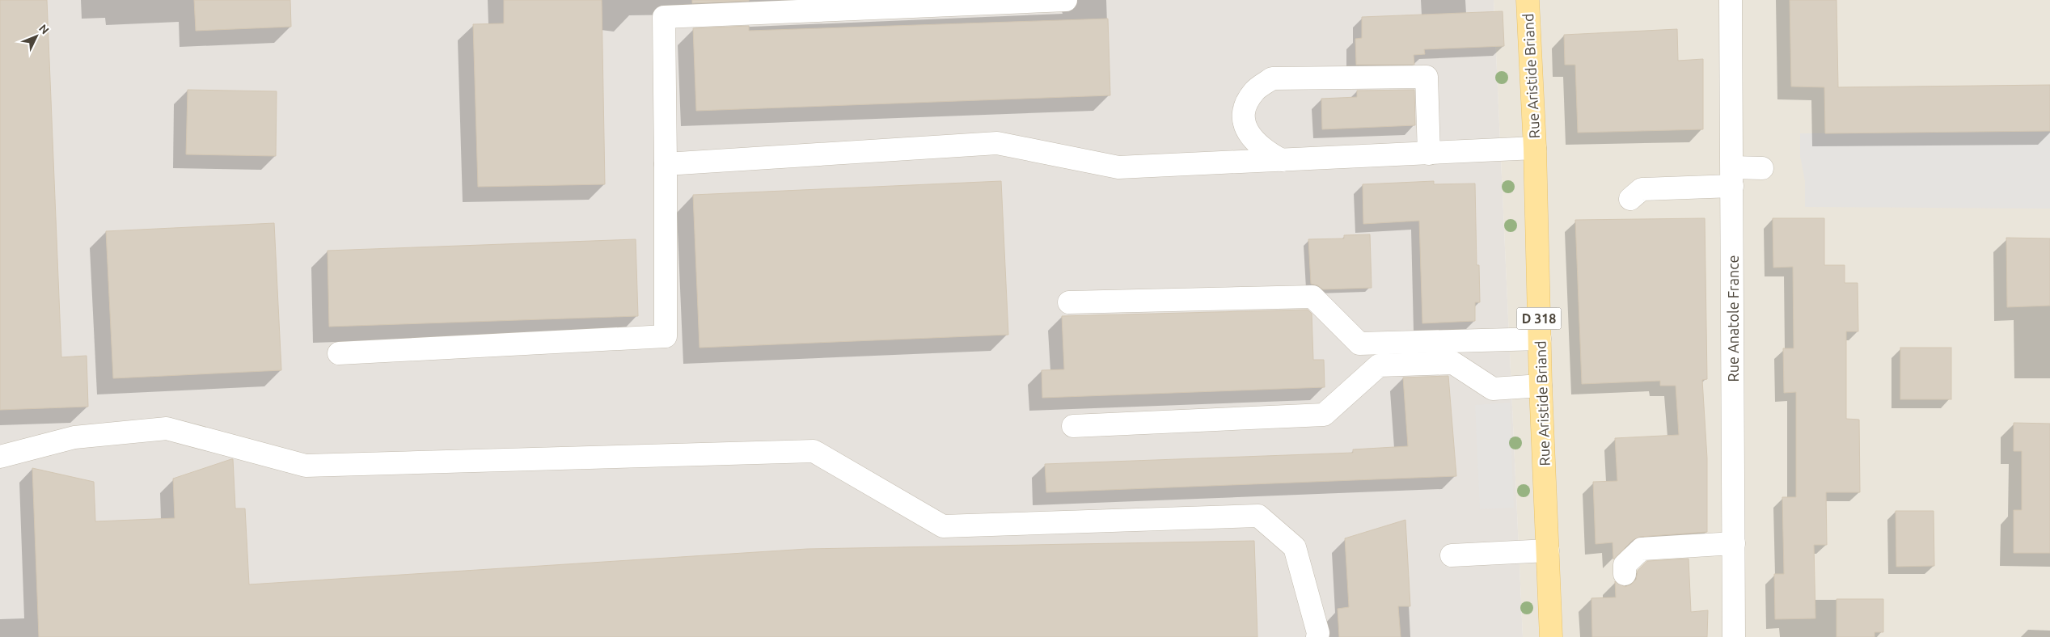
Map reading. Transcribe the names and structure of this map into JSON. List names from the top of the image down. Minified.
{"streets":{"main road":["Rue Aristide Briand","D 318"],"street":["Rue Anatole France"]},"north":"top right"}
